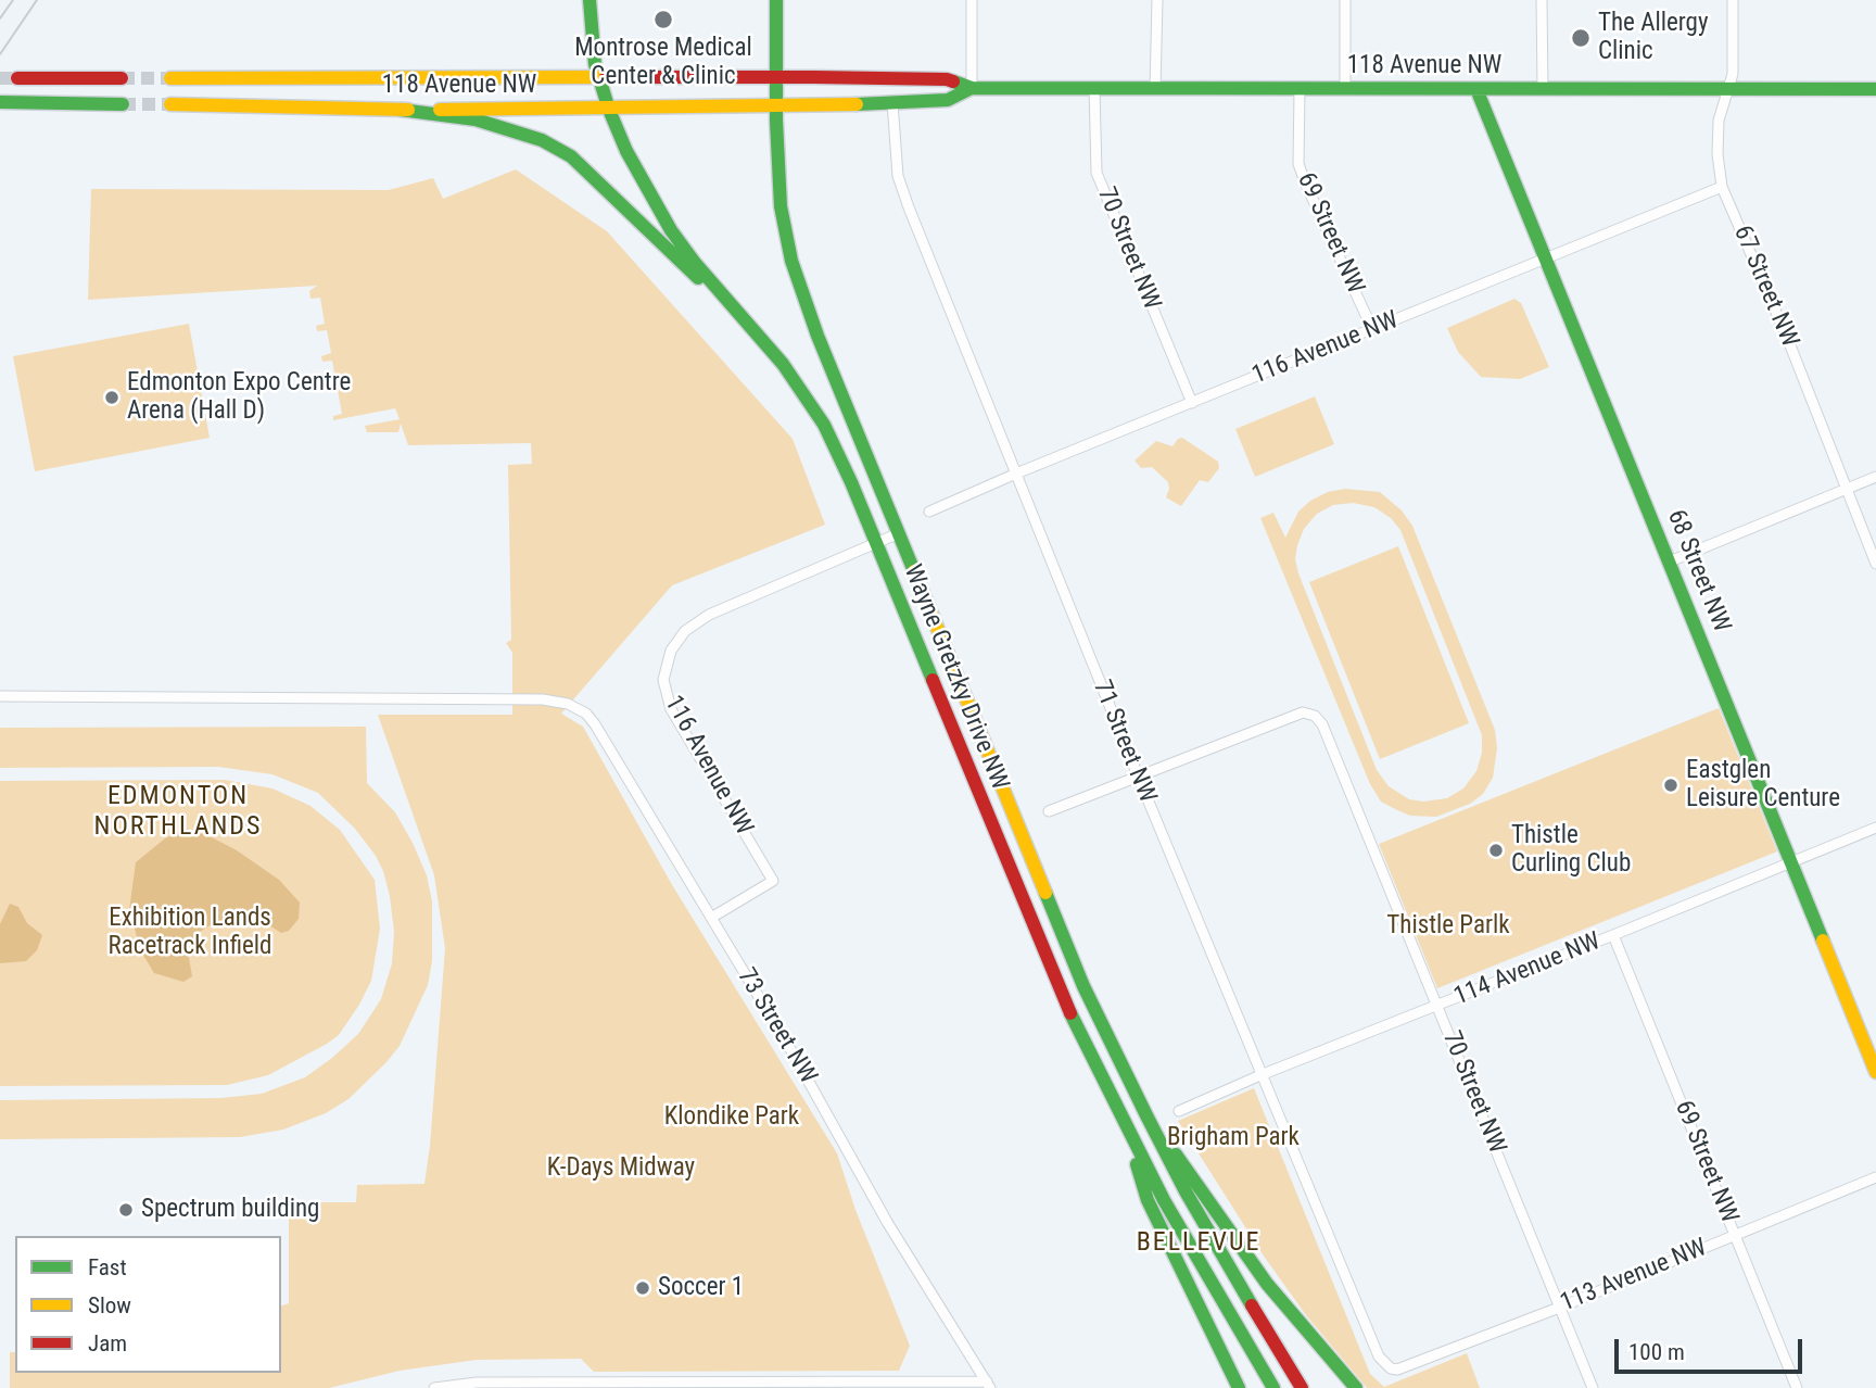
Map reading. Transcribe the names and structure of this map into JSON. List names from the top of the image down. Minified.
{"streets":{"main road":["118 Avenue NW","68 Street NW","Wayne Gretzky Drive NW"],"street":["69 Street NW","70 Street NW","67 Street NW","116 Avenue NW","71 Street NW","114 Avenue NW","73 Street NW","113 Avenue NW"]},"crossings":[["118 Avenue NW","69 Street NW"],["118 Avenue NW","70 Street NW"],["118 Avenue NW","67 Street NW"],["118 Avenue NW","68 Street NW"],["118 Avenue NW","Wayne Gretzky Drive NW"],["118 Avenue NW","71 Street NW"],["69 Street NW","116 Avenue NW"],["69 Street NW","114 Avenue NW"],["69 Street NW","113 Avenue NW"],["70 Street NW","116 Avenue NW"],["70 Street NW","71 Street NW"],["70 Street NW","114 Avenue NW"],["70 Street NW","113 Avenue NW"],["67 Street NW","116 Avenue NW"],["116 Avenue NW","68 Street NW"],["116 Avenue NW","Wayne Gretzky Drive NW"],["116 Avenue NW","71 Street NW"],["116 Avenue NW","73 Street NW"],["68 Street NW","114 Avenue NW"],["71 Street NW","114 Avenue NW"],["71 Street NW","113 Avenue NW"]],"districts":["EDMONTON NORTHLANDS","BELLEVUE"],"parks":["Exhibition Lands Racetrack Infield","Thistle Parlk","Klondike Park","Brigham Park","K-Days Midway"],"places":["Montrose Medical Center & Clinic","The Allergy Clinic","Edmonton Expo Centre Arena (Hall D)","Eastglen Leisure Centure","Thistle Curling Club","Spectrum building","Soccer 1"],"legend":["Fast","Slow","Jam"],"scale_bar":"100 m"}
